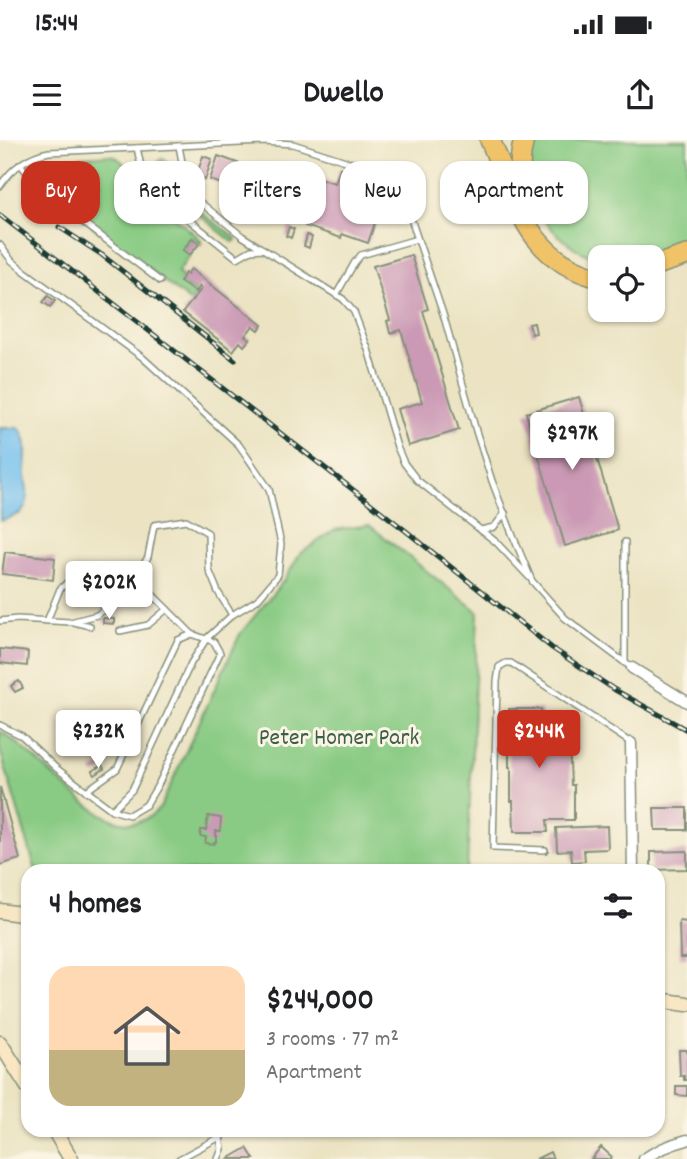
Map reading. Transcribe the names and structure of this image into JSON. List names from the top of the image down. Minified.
{"parks":["Peter Homer Park"],"page":{"status":"15:44","header":"Dwello","chip":["Buy","Rent","Filters","New","Apartment"],"price":["$297K","$202K","$232K","$244K"],"heading":"4 homes","list":[{"name":"$244,000","note":"3 rooms · 77 m² · Apartment"}]}}
